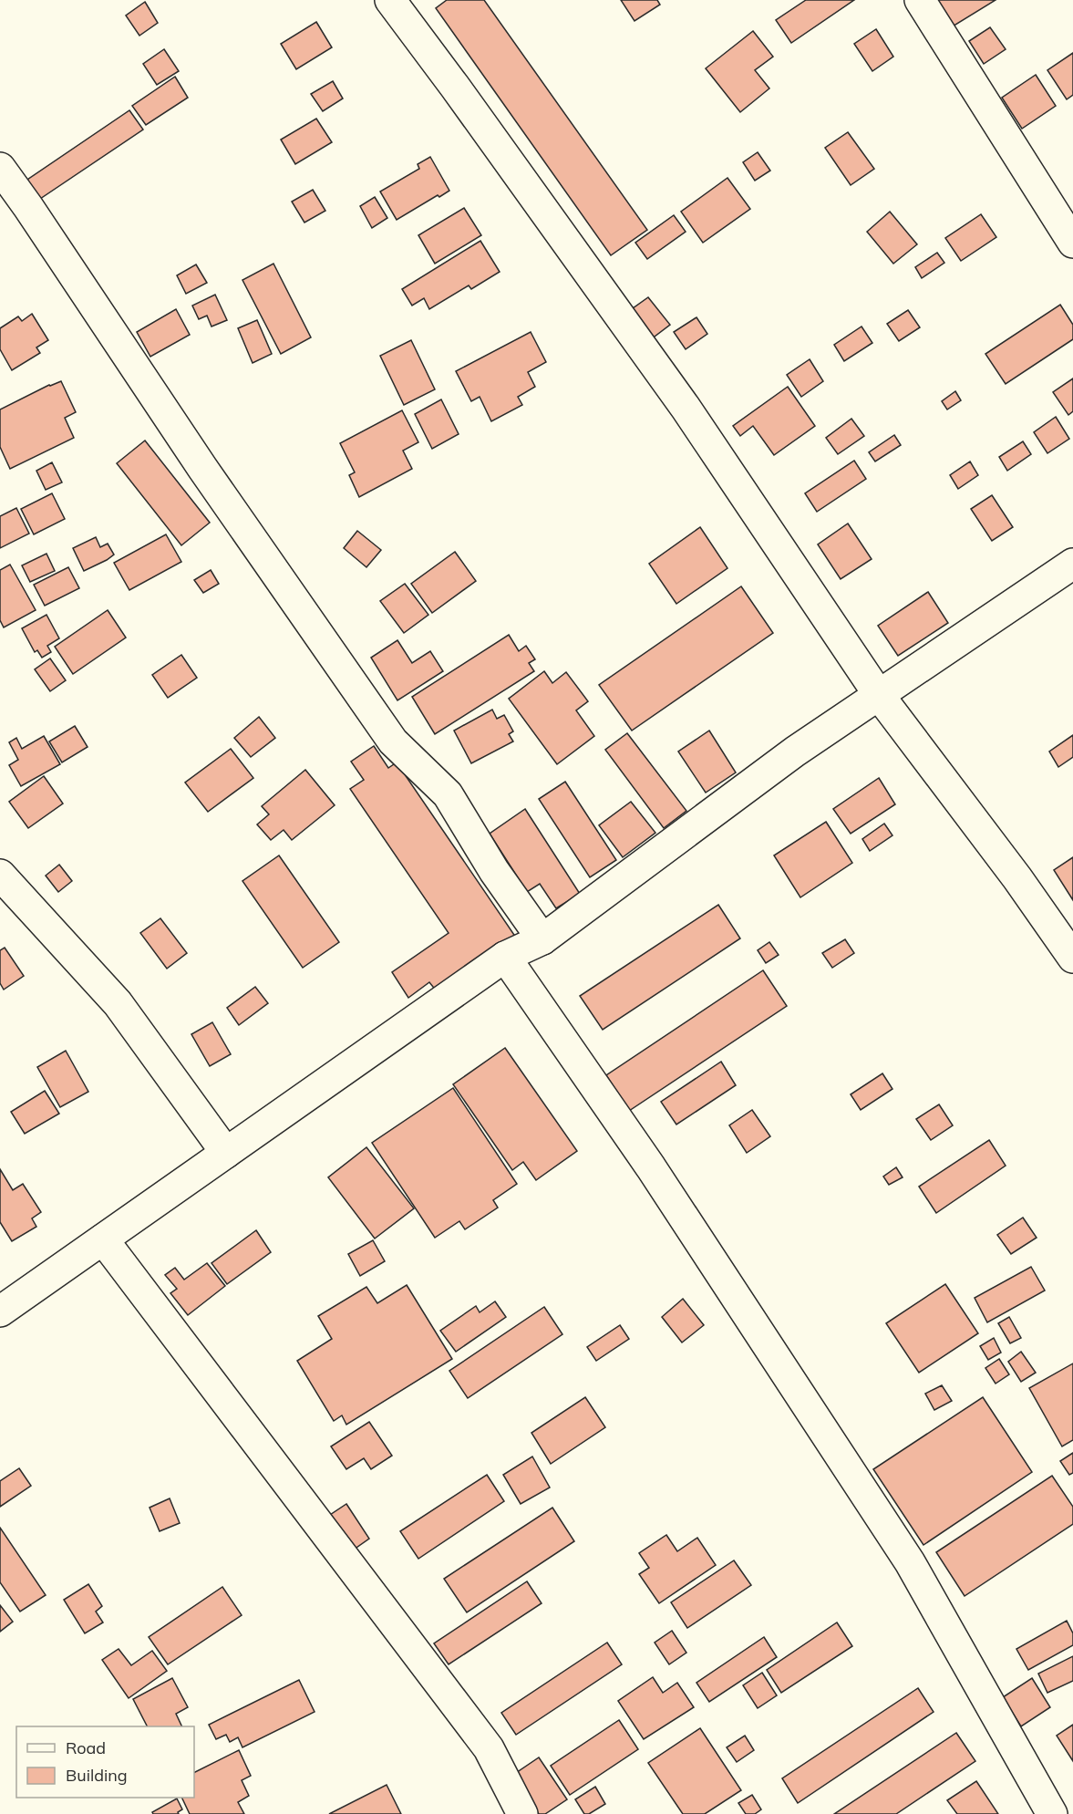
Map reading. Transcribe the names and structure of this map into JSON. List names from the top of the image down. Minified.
{"legend":["Road","Building"]}
